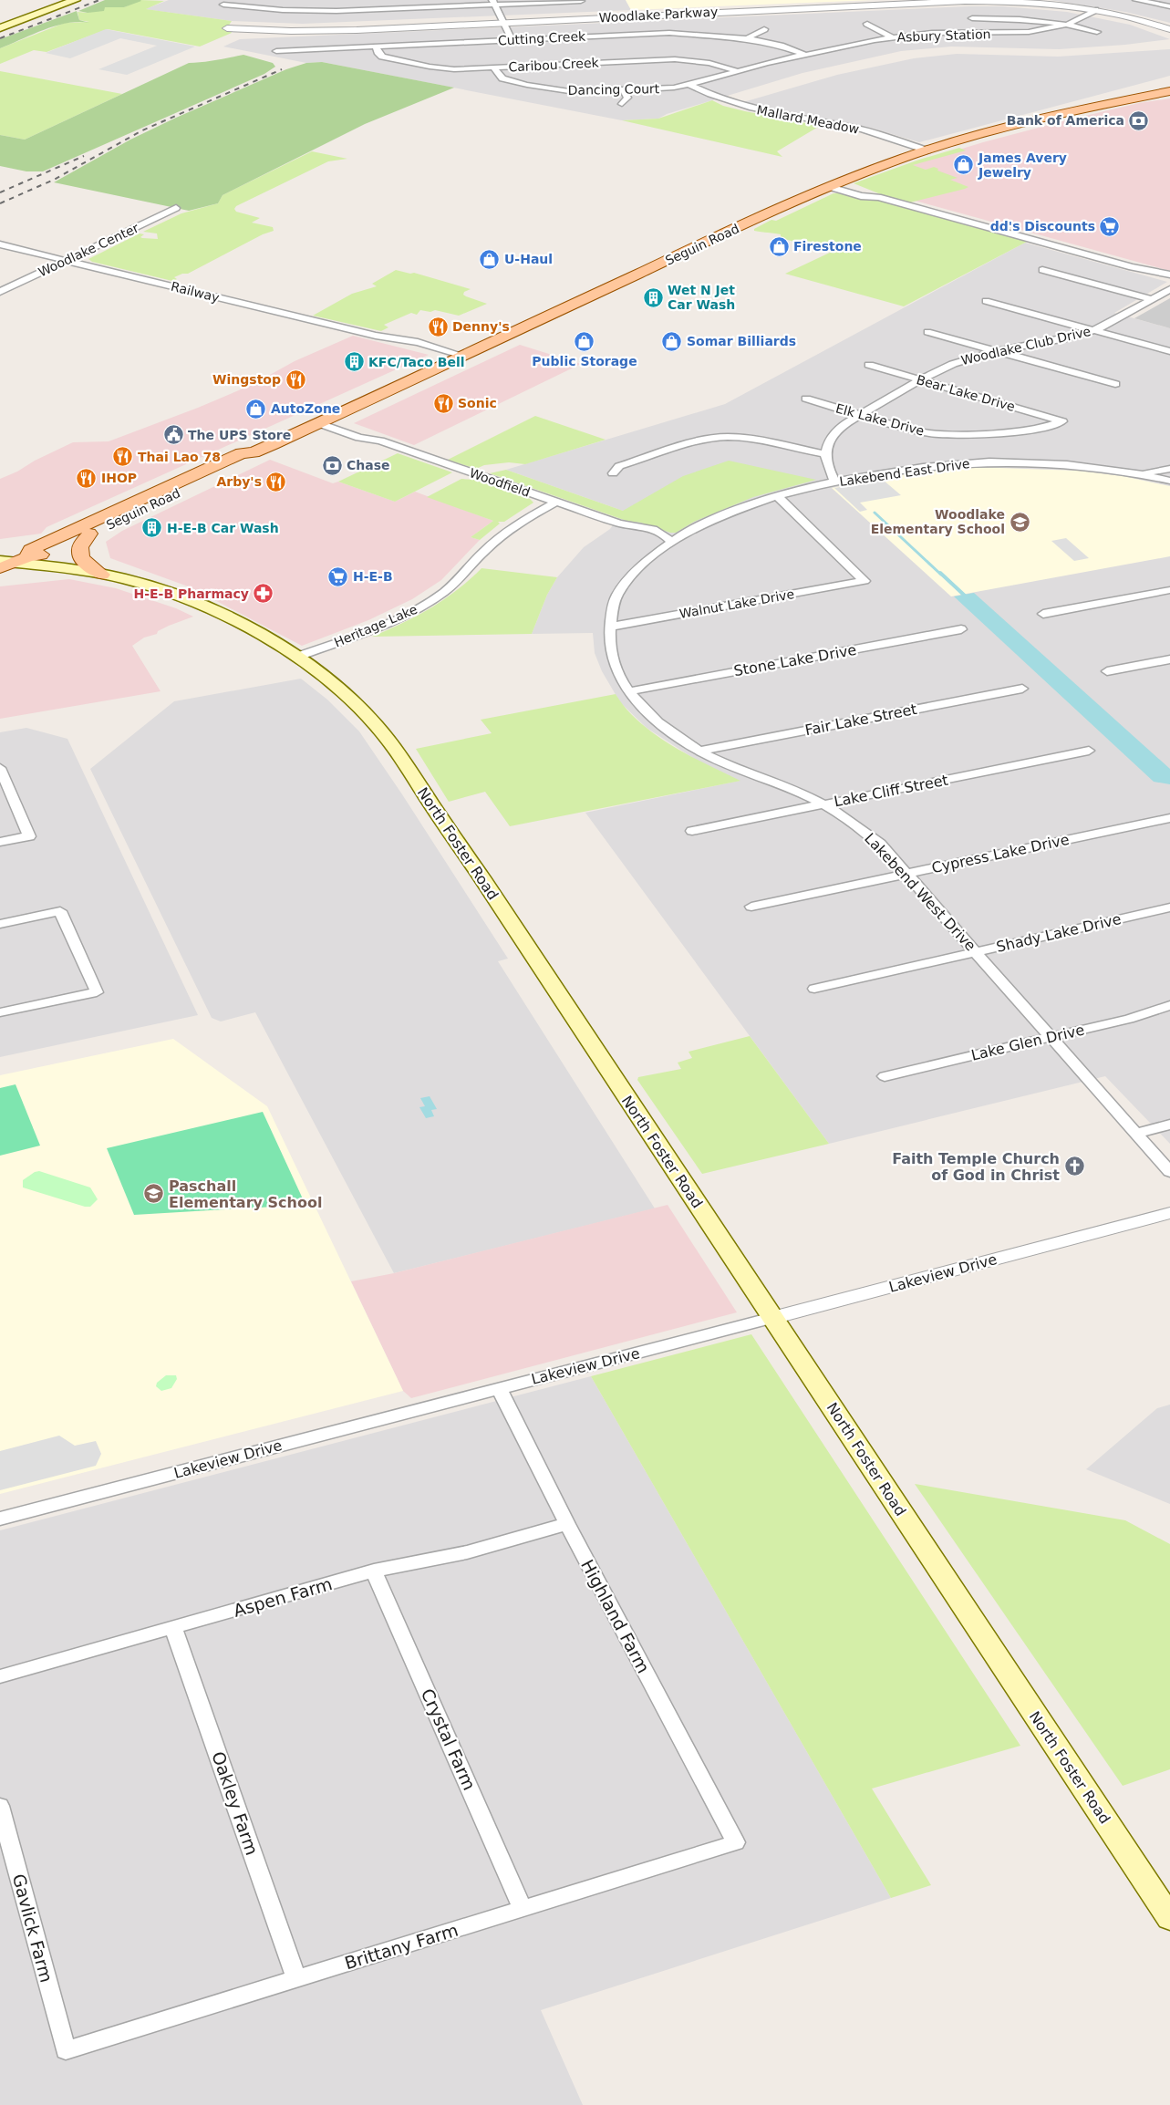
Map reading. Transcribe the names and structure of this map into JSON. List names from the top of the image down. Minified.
{"streets":{"main road":["Seguin Road","North Foster Road"],"street":["Woodlake Parkway","Asbury Station","Cutting Creek","Caribou Creek","Dancing Court","Mallard Meadow","Woodlake Center","Railway","Woodlake Club Drive","Bear Lake Drive","Elk Lake Drive","Lakebend East Drive","Woodfield","Walnut Lake Drive","Heritage Lake","Stone Lake Drive","Fair Lake Street","Lake Cliff Street","Cypress Lake Drive","Lakebend West Drive","Shady Lake Drive","Lake Glen Drive","Lakeview Drive","Aspen Farm","Highland Farm","Crystal Farm","Oakley Farm","Gavlick Farm","Brittany Farm"]},"crossings":[["Woodlake Parkway","Asbury Station"],["Asbury Station","Cutting Creek"],["Asbury Station","Caribou Creek"],["Asbury Station","Dancing Court"],["Cutting Creek","Caribou Creek"],["Caribou Creek","Dancing Court"],["Dancing Court","Mallard Meadow"],["Mallard Meadow","Seguin Road"],["Seguin Road","Railway"],["Seguin Road","Woodfield"],["Seguin Road","North Foster Road"],["Woodlake Center","Railway"],["Woodlake Club Drive","Bear Lake Drive"],["Woodlake Club Drive","Elk Lake Drive"],["Bear Lake Drive","Elk Lake Drive"],["Lakebend East Drive","Walnut Lake Drive"],["Lakebend East Drive","Lakebend West Drive"],["Woodfield","Heritage Lake"],["Woodfield","Lakebend West Drive"],["Walnut Lake Drive","Lakebend West Drive"],["Heritage Lake","North Foster Road"],["Stone Lake Drive","Lakebend West Drive"],["Fair Lake Street","Lakebend West Drive"],["Lake Cliff Street","Lakebend West Drive"],["North Foster Road","Lakeview Drive"],["Cypress Lake Drive","Lakebend West Drive"],["Lakebend West Drive","Shady Lake Drive"],["Lakebend West Drive","Lake Glen Drive"],["Lakeview Drive","Highland Farm"],["Aspen Farm","Highland Farm"],["Aspen Farm","Crystal Farm"],["Aspen Farm","Oakley Farm"],["Highland Farm","Brittany Farm"],["Crystal Farm","Brittany Farm"],["Oakley Farm","Brittany Farm"],["Gavlick Farm","Brittany Farm"]],"places":{"bank":["Bank of America","Chase"],"shop":["James Avery Jewelry","Firestone","U-Haul","Public Storage","Somar Billiards","AutoZone"],"supermarket":["dd's Discounts","H-E-B"],"building":["Wet N Jet Car Wash","KFC/Taco Bell","H-E-B Car Wash"],"restaurant":["Denny's","Wingstop","Sonic","Thai Lao 78","IHOP","Arby's"],"public building":["The UPS Store"],"school or university":["Woodlake Elementary School","Paschall Elementary School"],"pharmacy":["H-E-B Pharmacy"],"church":["Faith Temple Church of God in Christ"]}}
